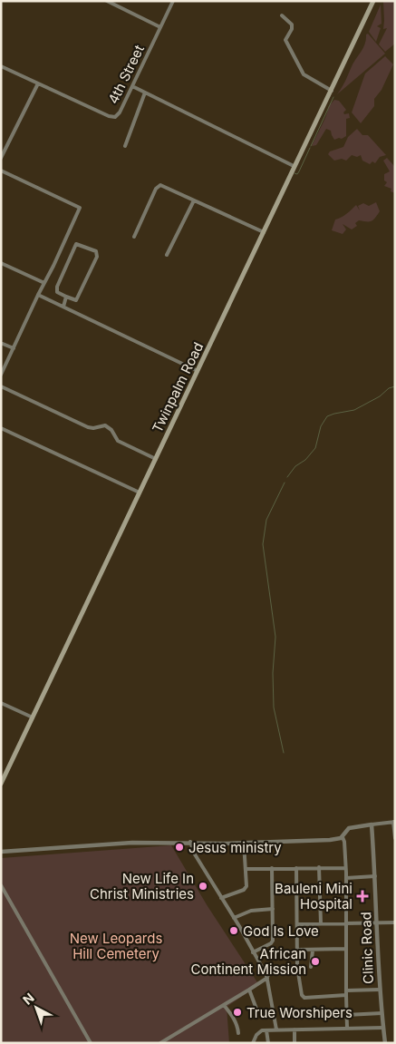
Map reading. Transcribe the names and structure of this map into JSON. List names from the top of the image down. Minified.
{"streets":{"main road":["Twinpalm Road"],"street":["4th Street","Clinic Road"]},"parks":["New Leopards Hill Cemetery"],"places":{"other":["Jesus ministry","New Life In Christ Ministries","God Is Love","African Continent Mission","True Worshipers"],"health":["Bauleni Mini Hospital"]},"north":"top left"}
